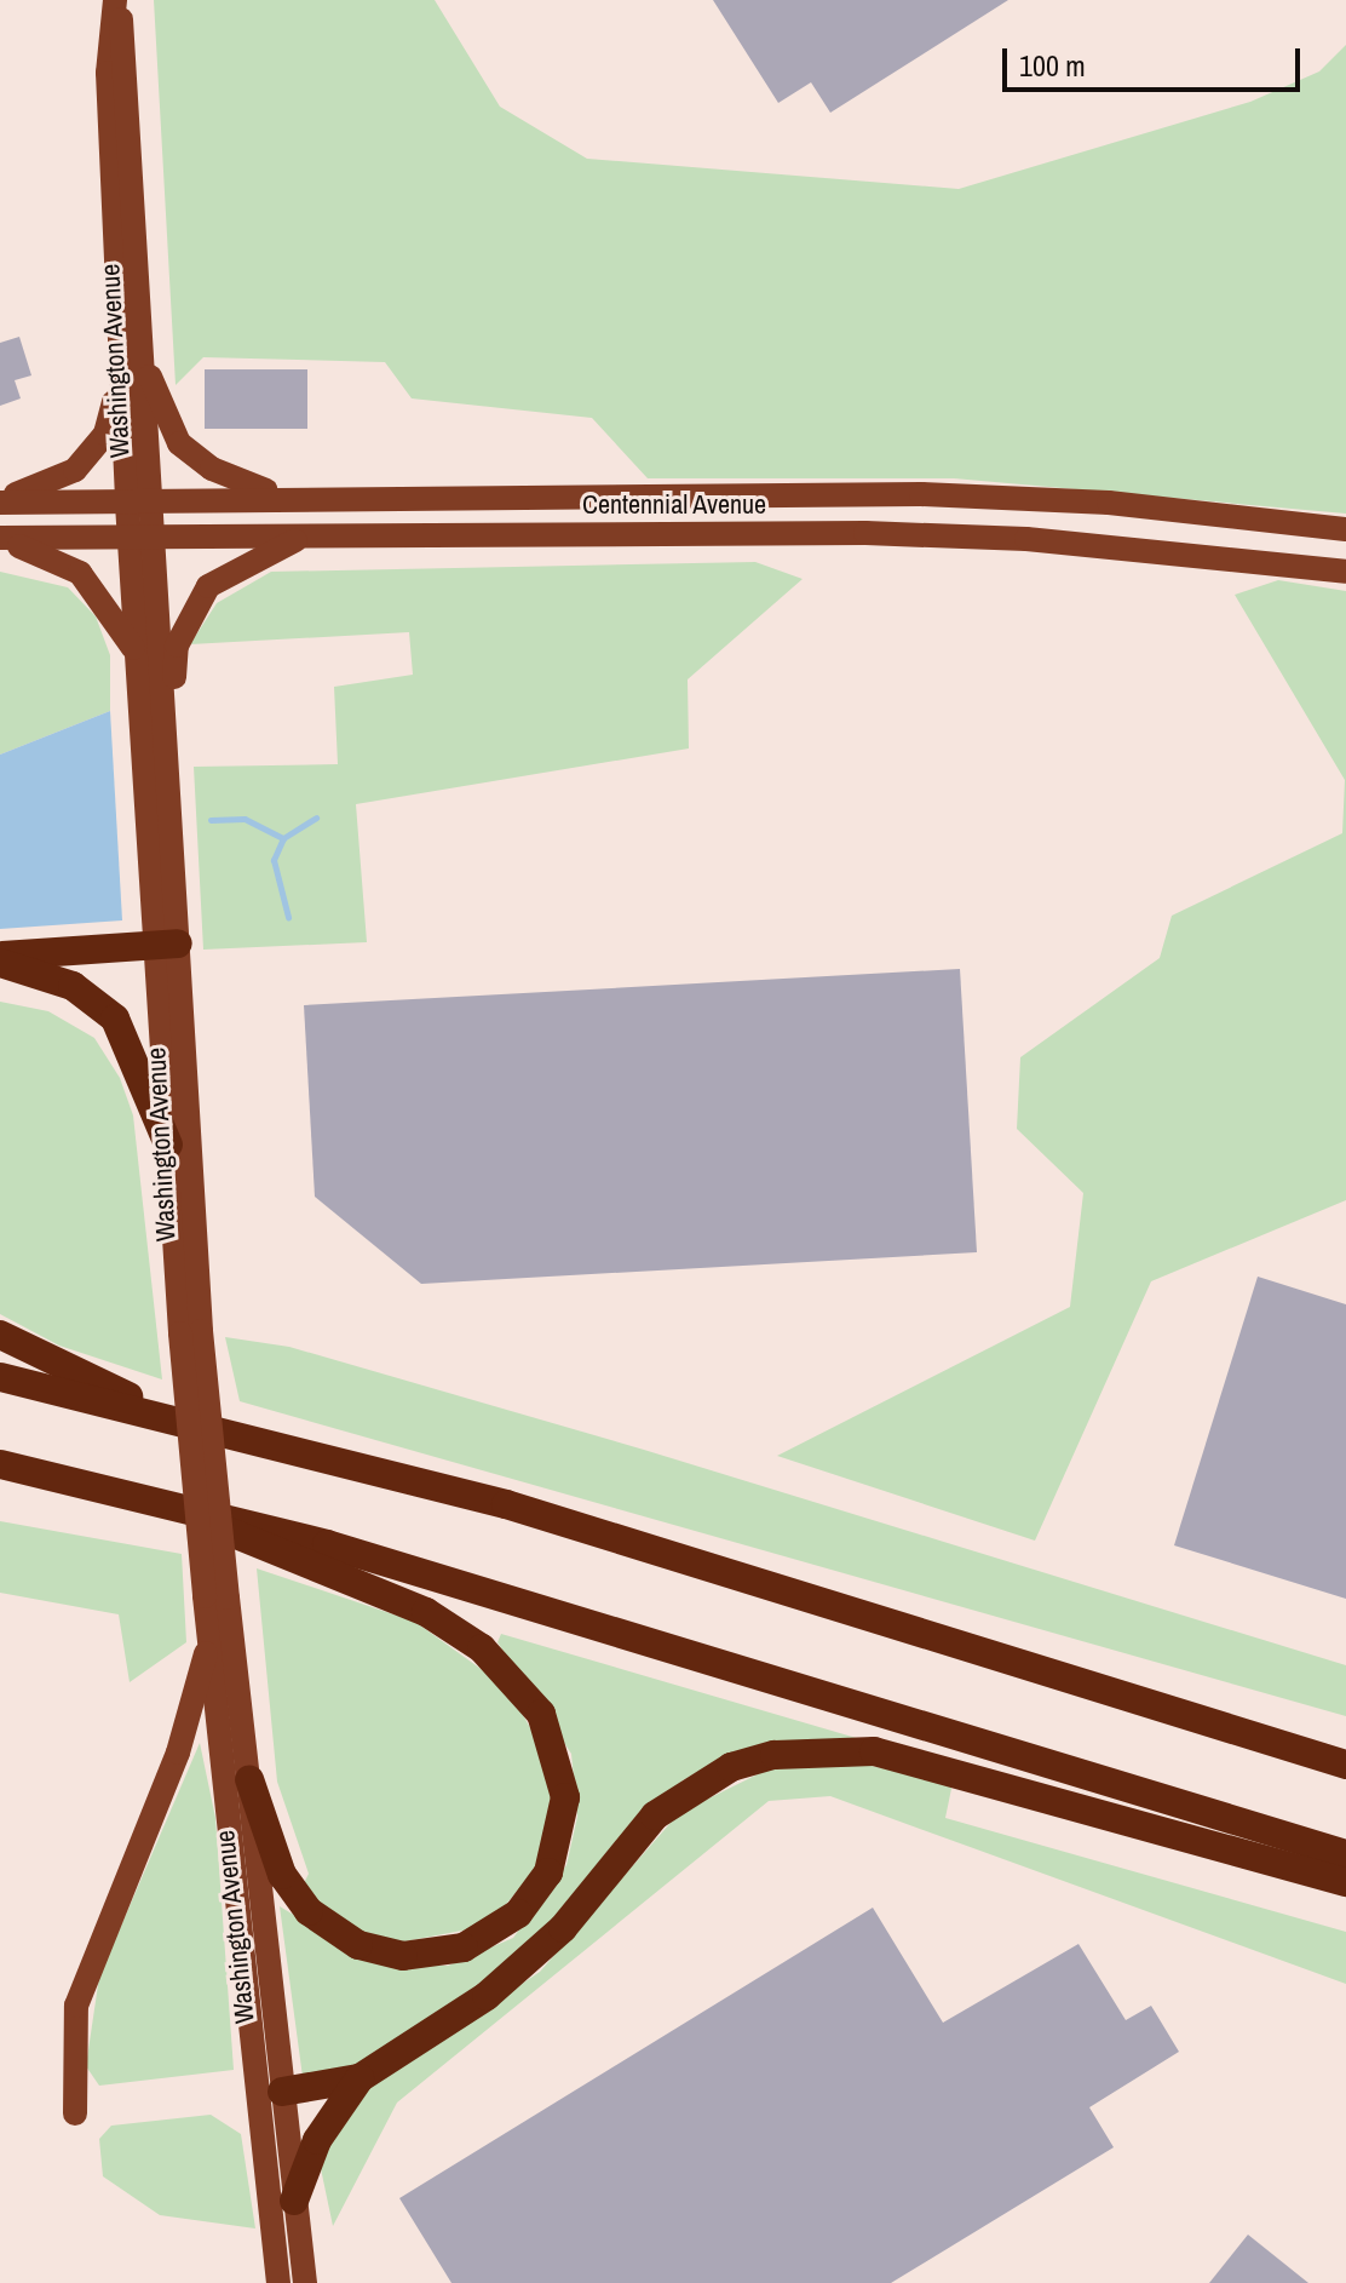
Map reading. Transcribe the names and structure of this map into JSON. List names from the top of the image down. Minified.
{"streets":{"main road":["Washington Avenue","Centennial Avenue"]},"crossings":[["Washington Avenue","Centennial Avenue"]],"scale_bar":"100 m"}
